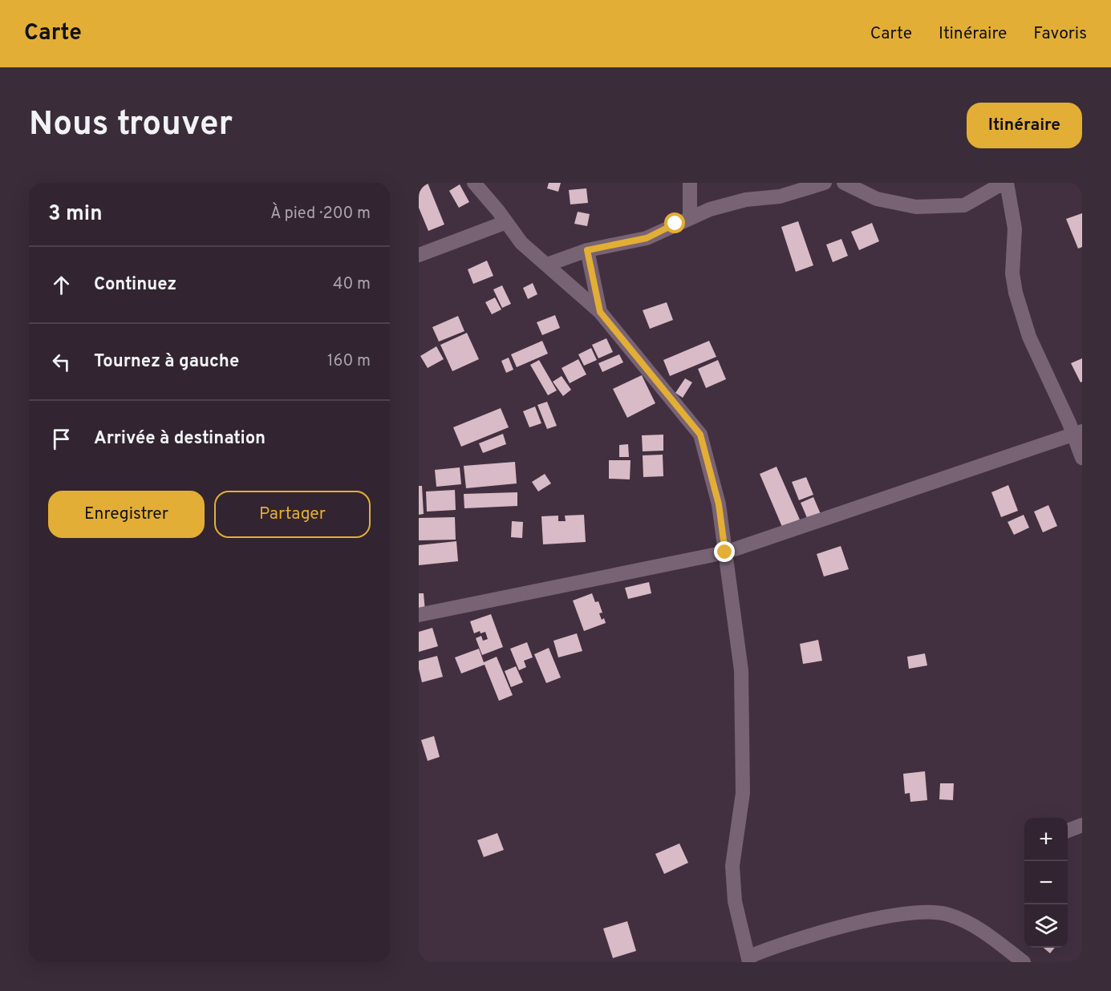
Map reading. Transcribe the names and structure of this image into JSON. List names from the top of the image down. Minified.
{"page":{"header":"Carte","nav":["Carte","Itinéraire","Favoris"],"buttons":["Itinéraire",["Enregistrer","Partager"]],"title":"Nous trouver","heading":["3 min","À pied · 200 m"],"list":[["Continuez","40 m"],["Tournez à gauche","160 m"],"Arrivée à destination"],"map_buttons":["+","−"]}}
